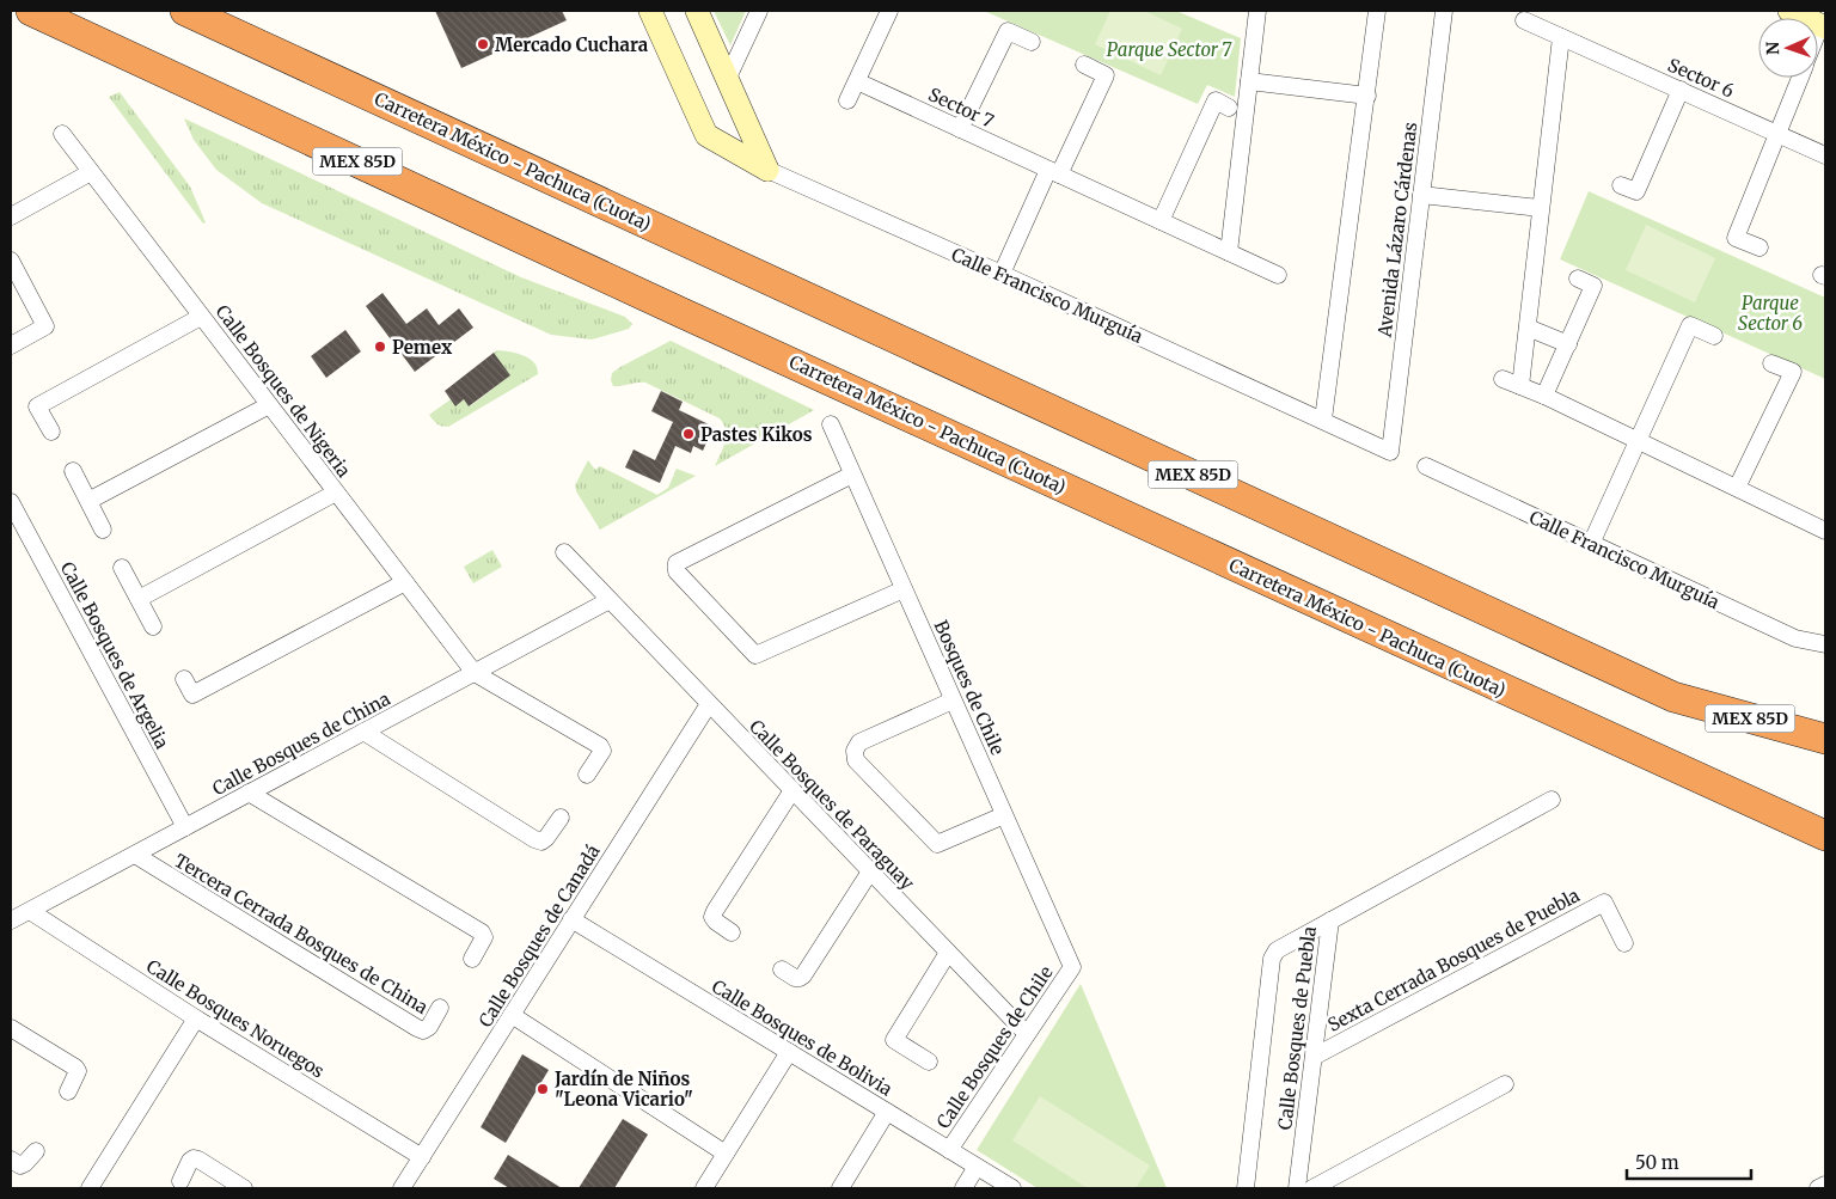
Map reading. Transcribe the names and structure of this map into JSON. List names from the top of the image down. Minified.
{"streets":{"highway":["MEX 85D","Carretera México - Pachuca (Cuota)"],"street":["Sector 6","Sector 7","Avenida Lázaro Cárdenas","Calle Francisco Murguía","Calle Bosques de Nigeria","Calle Bosques de Argelia","Bosques de Chile","Calle Bosques de China","Calle Bosques de Paraguay","Tercera Cerrada Bosques de China","Calle Bosques de Canadá","Sexta Cerrada Bosques de Puebla","Calle Bosques Noruegos","Calle Bosques de Puebla","Calle Bosques de Bolivia","Calle Bosques de Chile"]},"crossings":[["Avenida Lázaro Cárdenas","Calle Francisco Murguía"],["Calle Bosques de Nigeria","Calle Bosques de China"],["Calle Bosques de Argelia","Calle Bosques de China"],["Bosques de Chile","Calle Bosques de Chile"],["Calle Bosques de China","Calle Bosques de Paraguay"],["Calle Bosques de China","Tercera Cerrada Bosques de China"],["Calle Bosques de China","Calle Bosques Noruegos"],["Calle Bosques de Paraguay","Calle Bosques de Canadá"],["Calle Bosques de Paraguay","Calle Bosques de Chile"],["Calle Bosques de Canadá","Calle Bosques Noruegos"],["Calle Bosques de Canadá","Calle Bosques de Bolivia"],["Sexta Cerrada Bosques de Puebla","Calle Bosques de Puebla"],["Calle Bosques de Bolivia","Calle Bosques de Chile"]],"parks":["Parque Sector 7","Parque Sector 6"],"places":["Mercado Cuchara","Pemex","Pastes Kikos","Jardín de Niños \"Leona Vicario\""],"scale_bar":"50 m","north":"left"}
